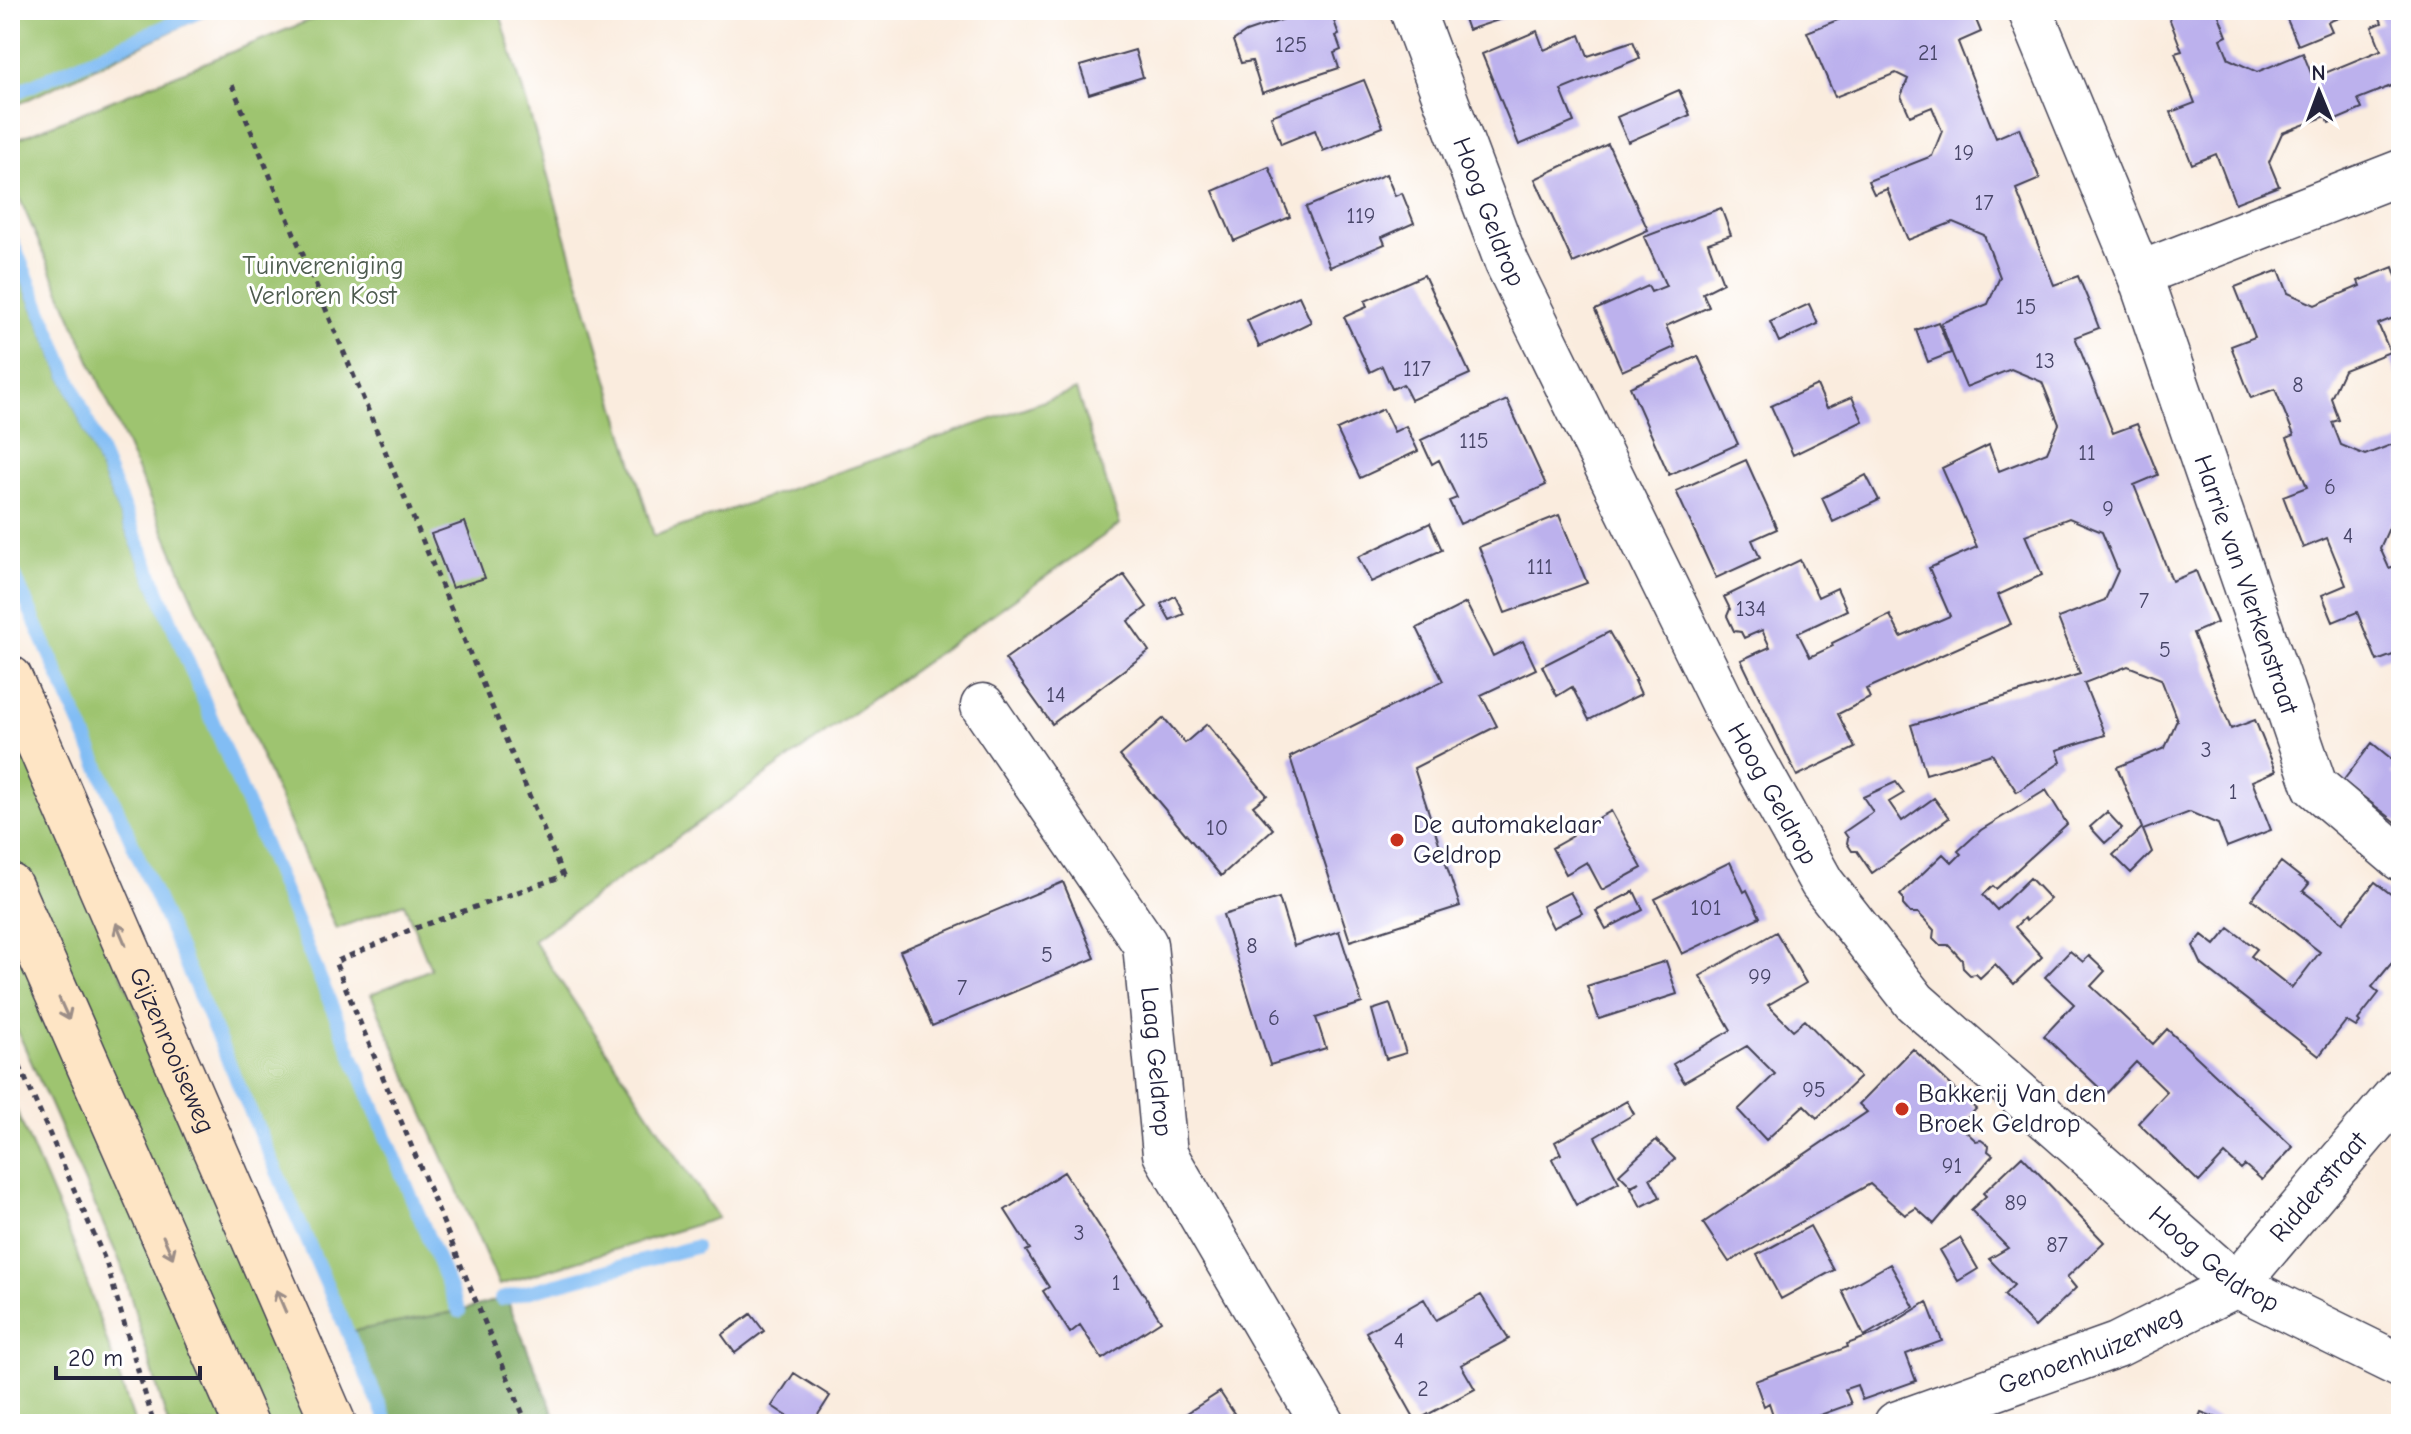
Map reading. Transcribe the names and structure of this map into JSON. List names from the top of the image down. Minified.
{"streets":{"main road":["Gijzenrooiseweg"],"street":["Hoog Geldrop","Harrie van Vlerkenstraat","Laag Geldrop","Ridderstraat","Genoenhuizerweg"]},"crossings":[["Hoog Geldrop","Ridderstraat"],["Hoog Geldrop","Genoenhuizerweg"],["Ridderstraat","Genoenhuizerweg"]],"parks":["Tuinvereniging Verloren Kost"],"places":["De automakelaar Geldrop","Bakkerij Van den Broek Geldrop"],"house_numbers":["125","21","19","17","119","15","13","117","8","115","11","6","9","4","111","7","134","5","14","3","1","10","101","8","5","99","7","6","95","91","89","3","87","1","4","2"],"scale_bar":"20 m","north":"top"}
